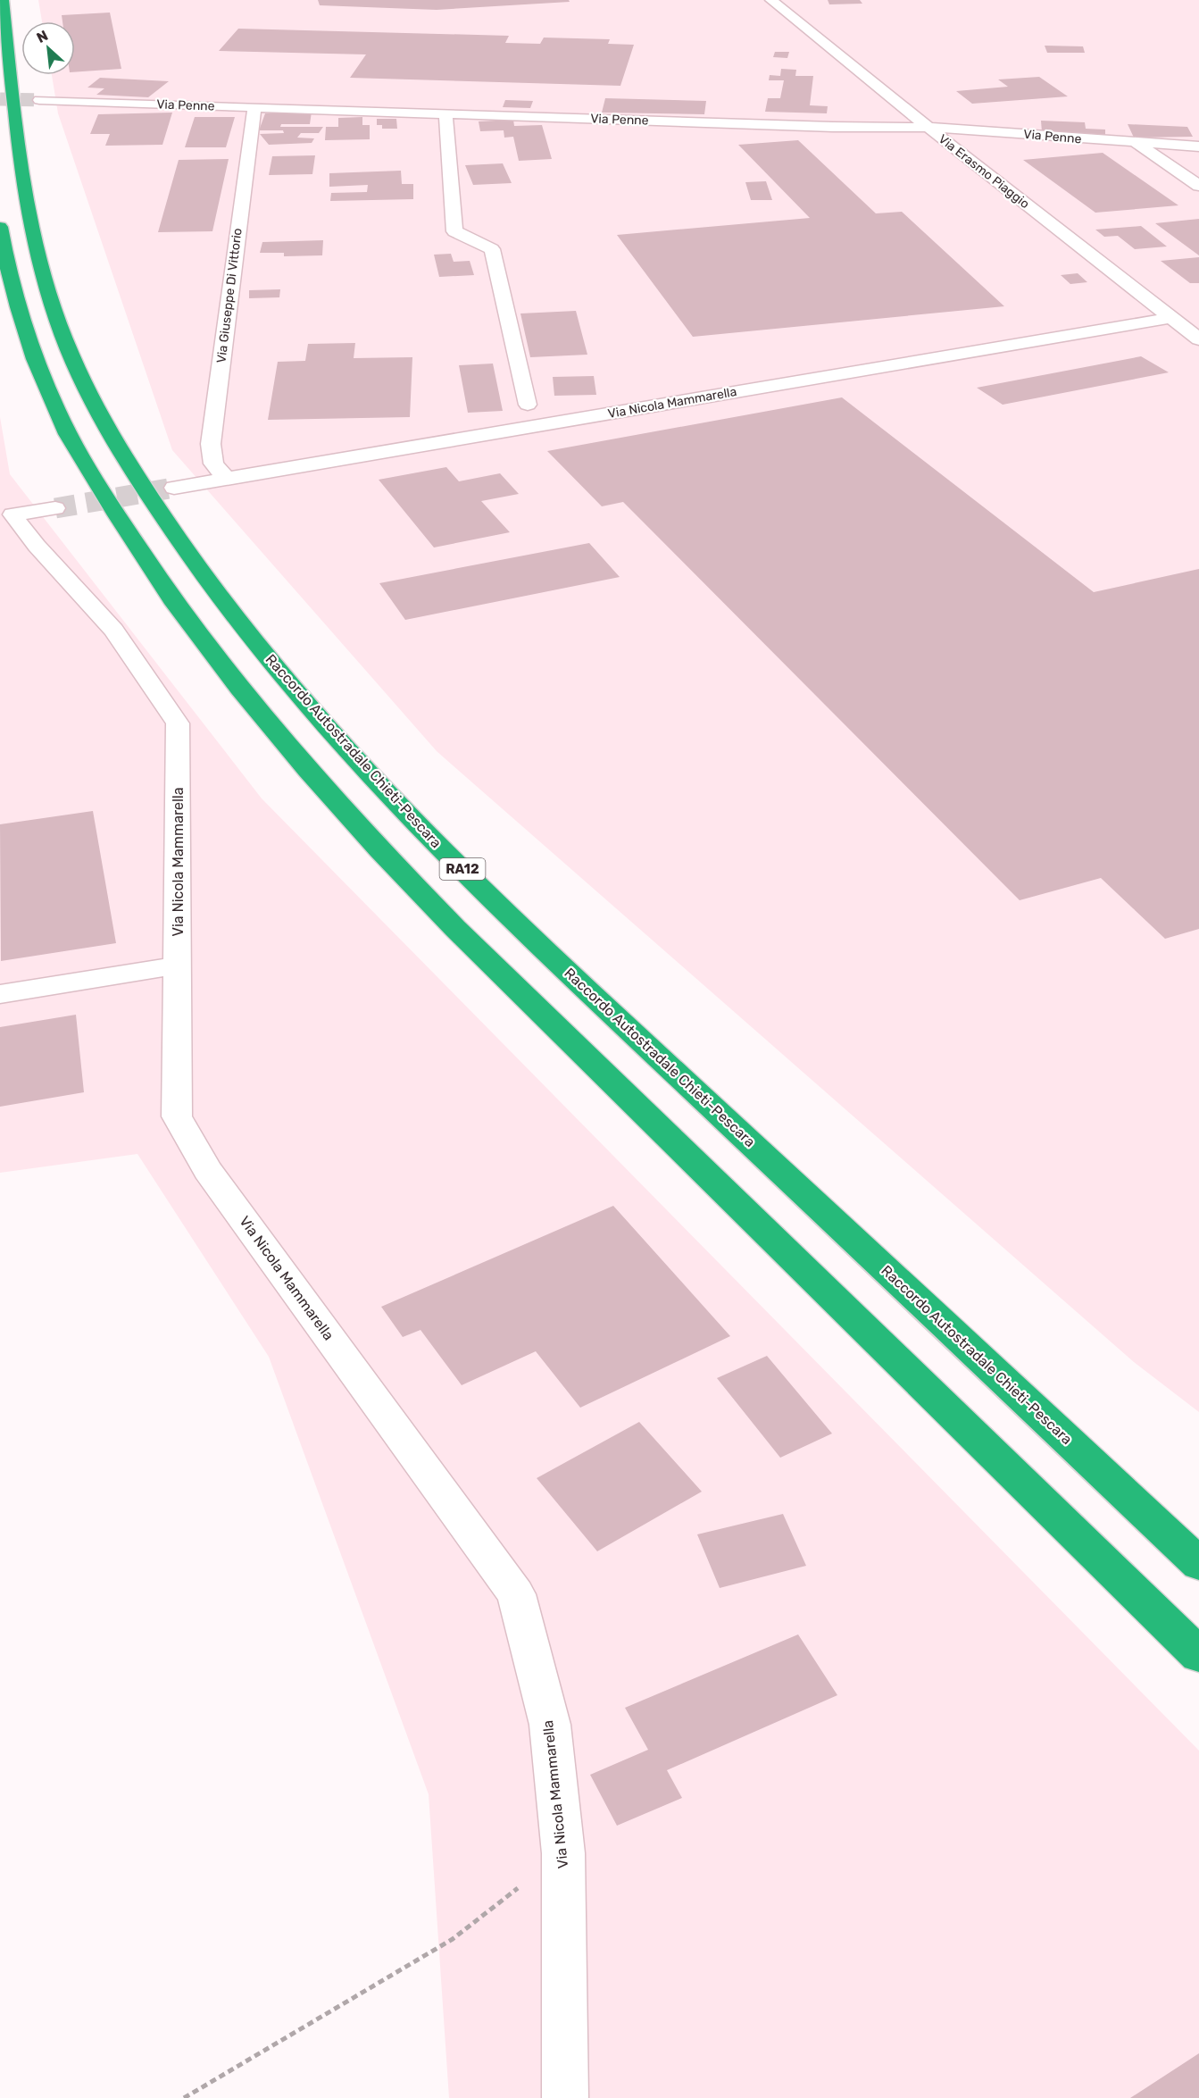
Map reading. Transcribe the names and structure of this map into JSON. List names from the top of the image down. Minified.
{"streets":{"highway":["Raccordo Autostradale Chieti-Pescara","RA12"],"street":["Via Penne","Via Erasmo Piaggio","Via Giuseppe Di Vittorio","Via Nicola Mammarella"]},"crossings":[["Via Penne","Via Erasmo Piaggio"],["Via Penne","Via Giuseppe Di Vittorio"],["Via Erasmo Piaggio","Via Nicola Mammarella"],["Via Giuseppe Di Vittorio","Via Nicola Mammarella"]],"north":"top left"}
